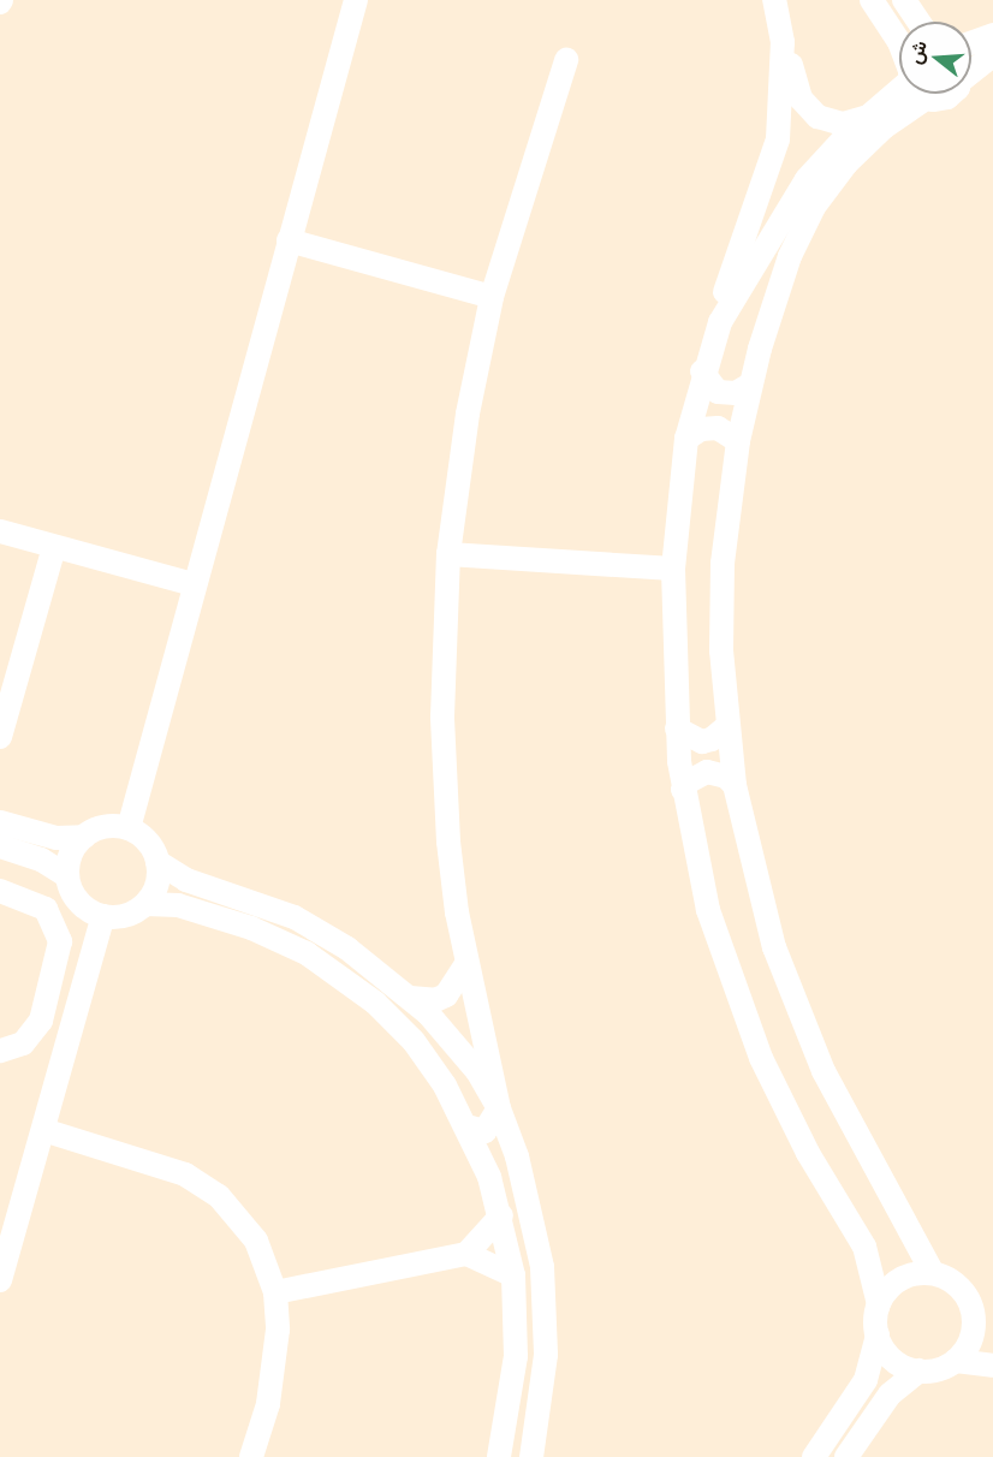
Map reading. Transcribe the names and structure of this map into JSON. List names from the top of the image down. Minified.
{"north":"left"}
